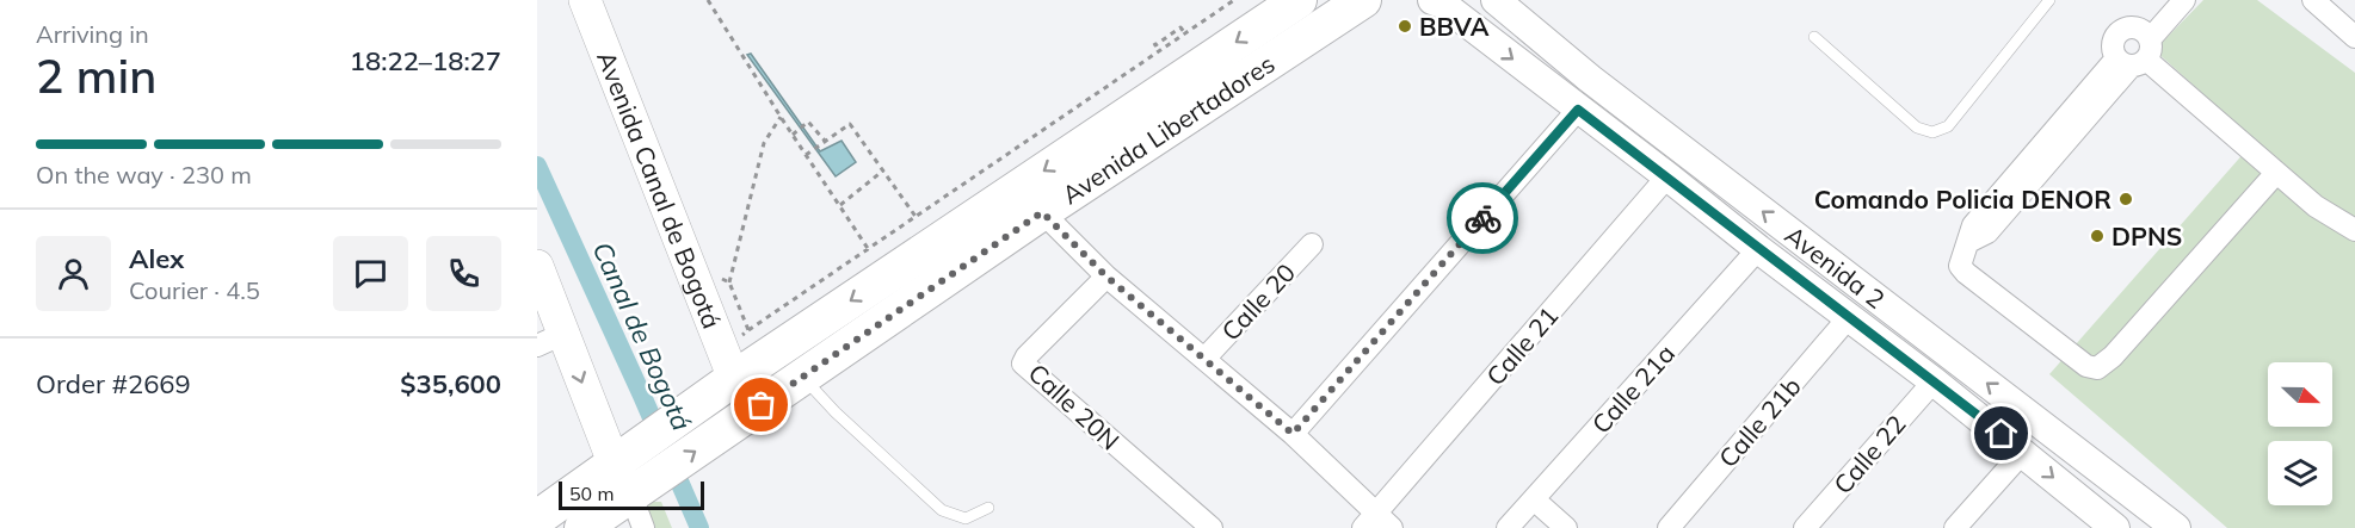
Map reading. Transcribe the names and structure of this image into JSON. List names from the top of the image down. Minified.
{"streets":{"main road":["Avenida Libertadores","Avenida Canal de Bogotá"],"street":["Avenida 2","Calle 20","Calle 21","Calle 21a","Calle 20N","Calle 21b","Calle 22"]},"crossings":[["Avenida Libertadores","Avenida Canal de Bogotá"],["Avenida 2","Calle 21"],["Avenida 2","Calle 21a"],["Avenida 2","Calle 21b"],["Avenida 2","Calle 22"]],"water":["Canal de Bogotá"],"places":["BBVA","Comando Policia DENOR","DPNS"],"scale_bar":"50 m","north":"right","page":{"heading":["2 min","Arriving in","18:22–18:27"],"panel":["Alex","Courier · 4.5","Order #2669","$35,600"],"bar":"On the way · 230 m","scale":"50 m"}}
